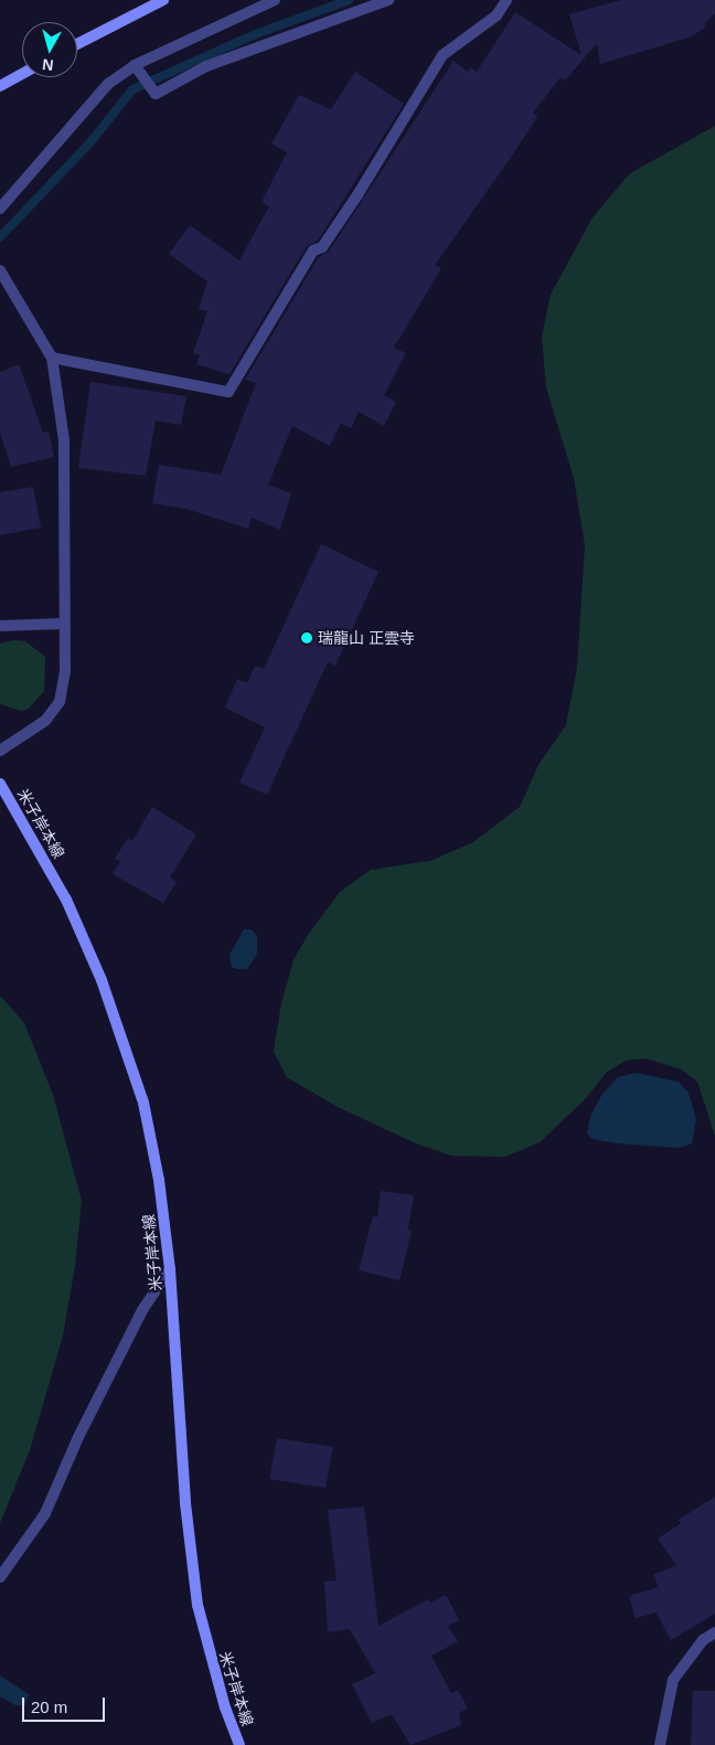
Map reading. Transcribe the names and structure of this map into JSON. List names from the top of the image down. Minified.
{"streets":{"main road":["米子岸本線"]},"places":["瑞龍山 正雲寺"],"scale_bar":"20 m","north":"bottom"}
